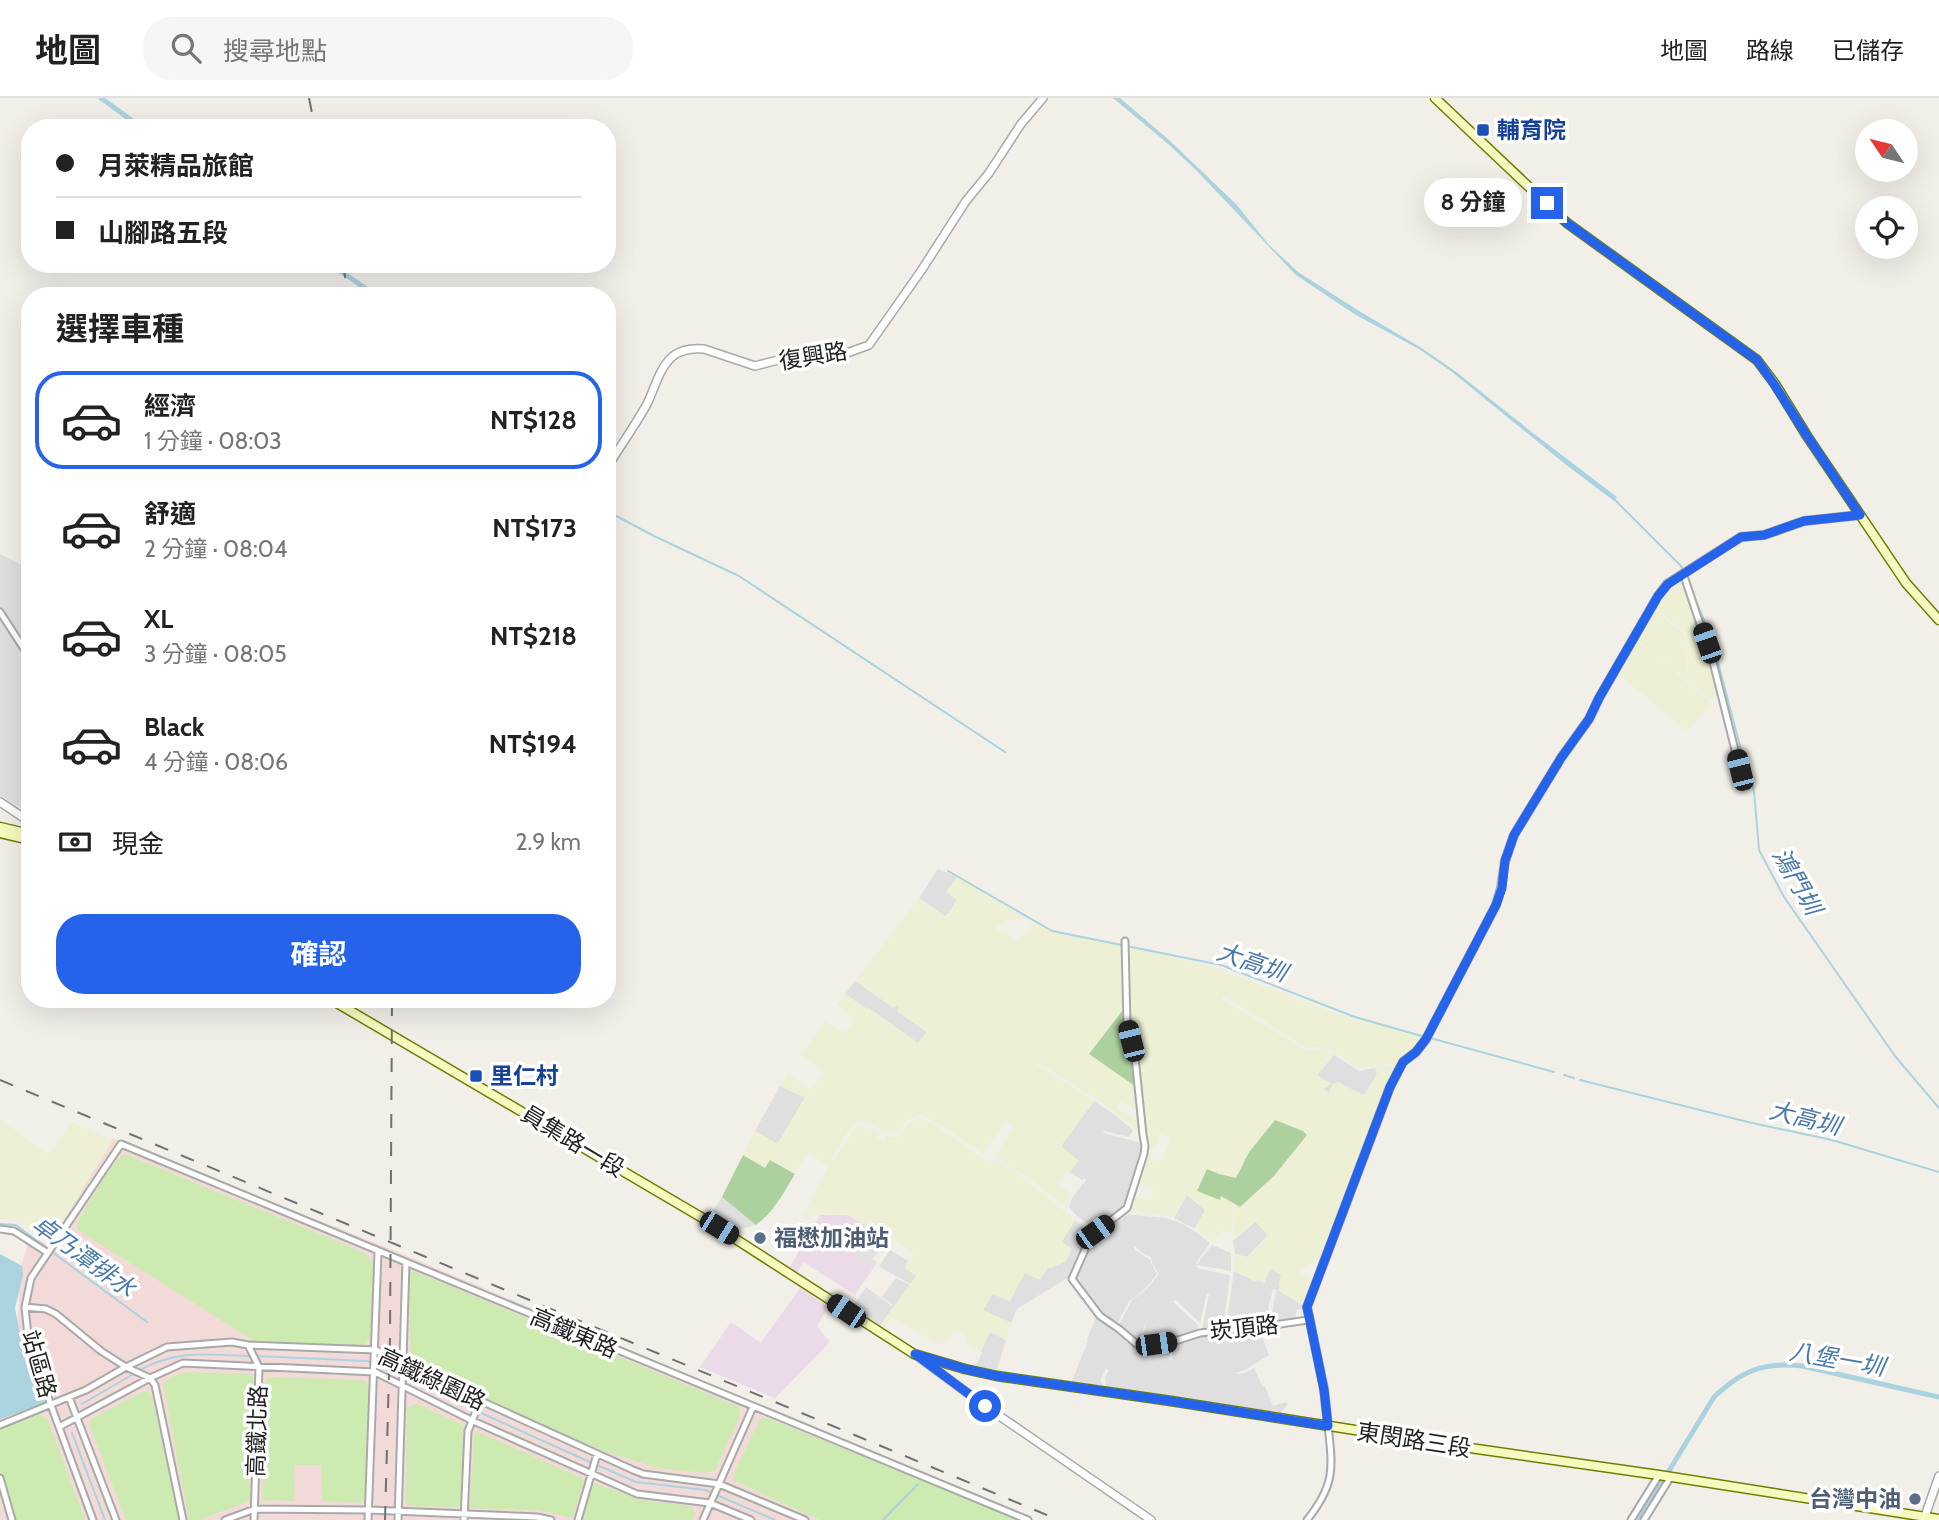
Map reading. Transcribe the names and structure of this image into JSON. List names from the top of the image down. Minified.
{"streets":{"main road":["員集路一段","東閔路三段"],"street":["復興路","崁頂路","高鐵東路","站區路","高鐵綠園路","高鐵北路"]},"crossings":[["員集路一段","東閔路三段"],["高鐵東路","站區路"],["站區路","高鐵綠園路"],["高鐵綠園路","高鐵北路"]],"water":["鴻門圳","大高圳","卓乃潭排水","八堡一圳"],"places":{"transit":["輔育院","里仁村"],"other":["福懋加油站","台灣中油"]},"north":"top left","page":{"header":"地圖","search":"搜尋地點","nav":["地圖","路線","已儲存"],"banner":["月萊精品旅館","山腳路五段"],"bubble":"8 分鐘","heading":"選擇車種","list":[{"name":"經濟","note":"1 分鐘 · 08:03","value":"NT$128"},{"name":"舒適","note":"2 分鐘 · 08:04","value":"NT$173"},{"name":"XL","note":"3 分鐘 · 08:05","value":"NT$218"},{"name":"Black","note":"4 分鐘 · 08:06","value":"NT$194"}],"pay":["現金","2.9 km"],"buttons":"確認"}}
